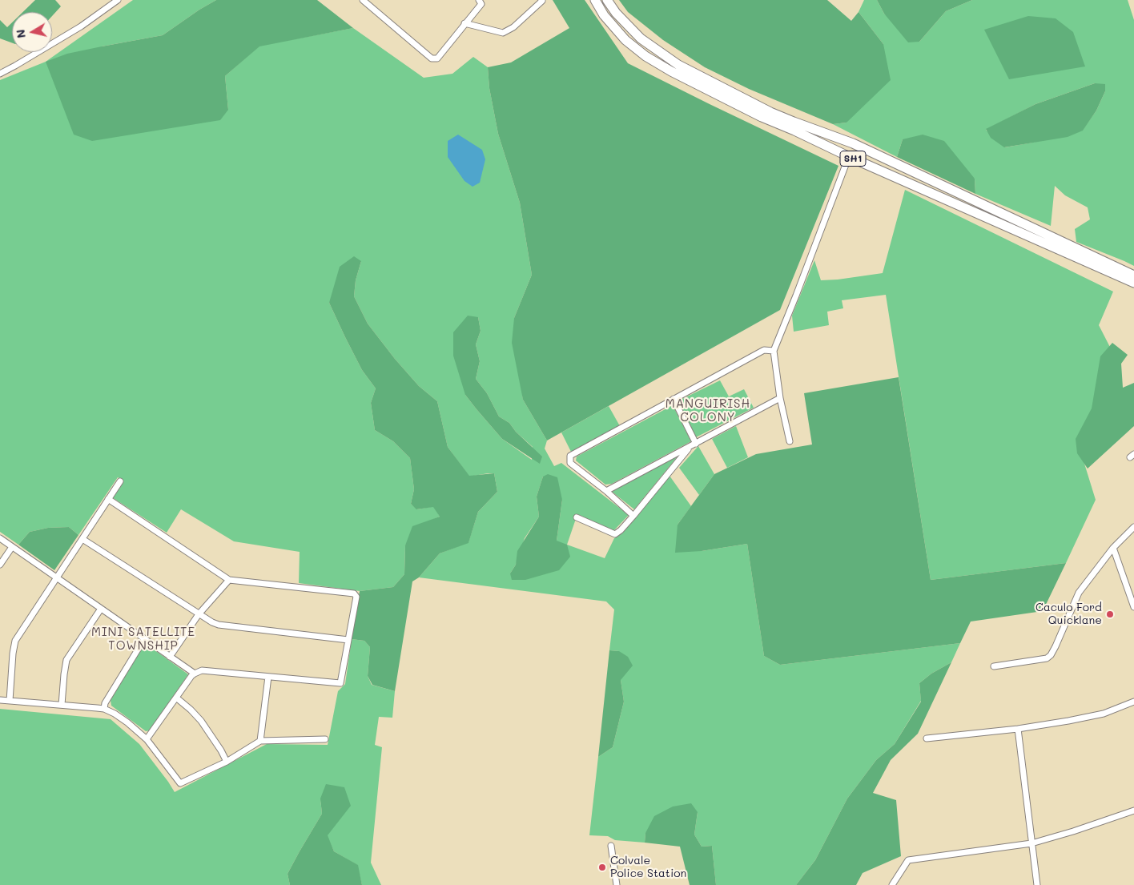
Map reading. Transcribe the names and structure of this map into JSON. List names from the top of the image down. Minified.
{"streets":{"main road":["SH1"]},"districts":["MANGUIRISH COLONY","MINI SATELLITE TOWNSHIP"],"places":["Caculo Ford Quicklane","Colvale Police Station"],"north":"left"}
